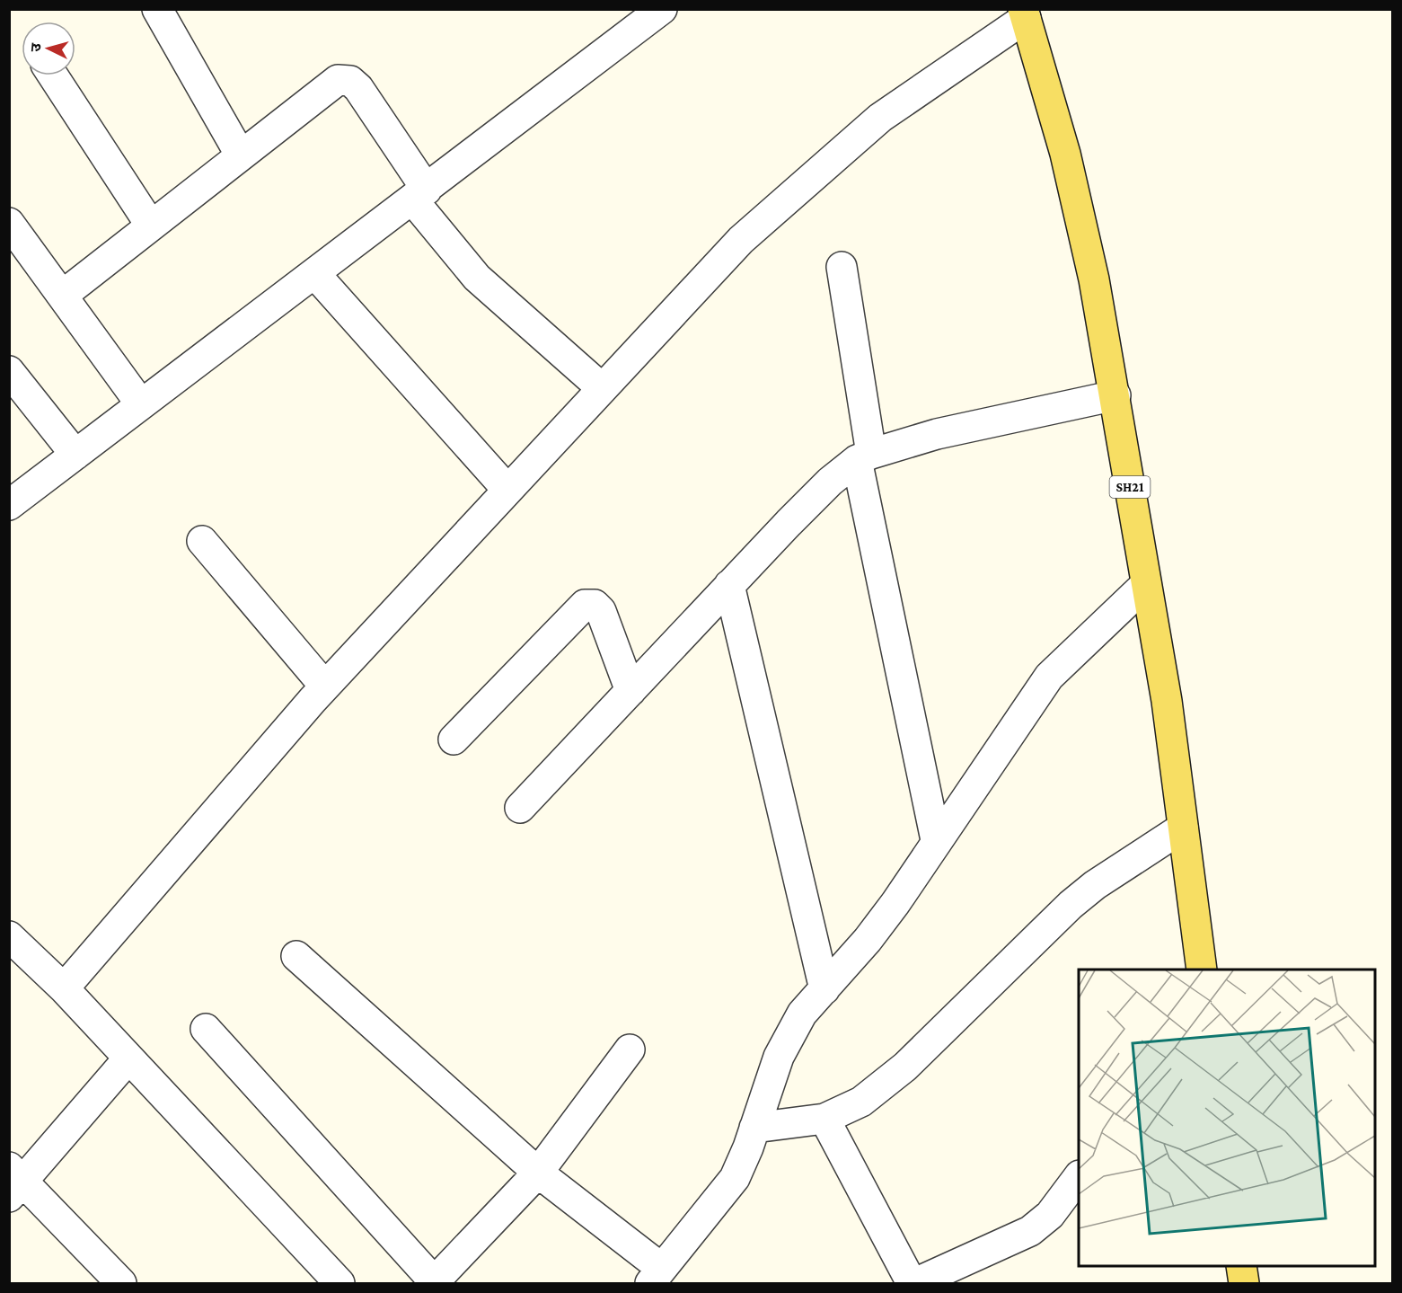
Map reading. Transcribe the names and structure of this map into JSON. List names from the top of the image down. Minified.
{"streets":{"main road":["SH21"]},"north":"left"}
